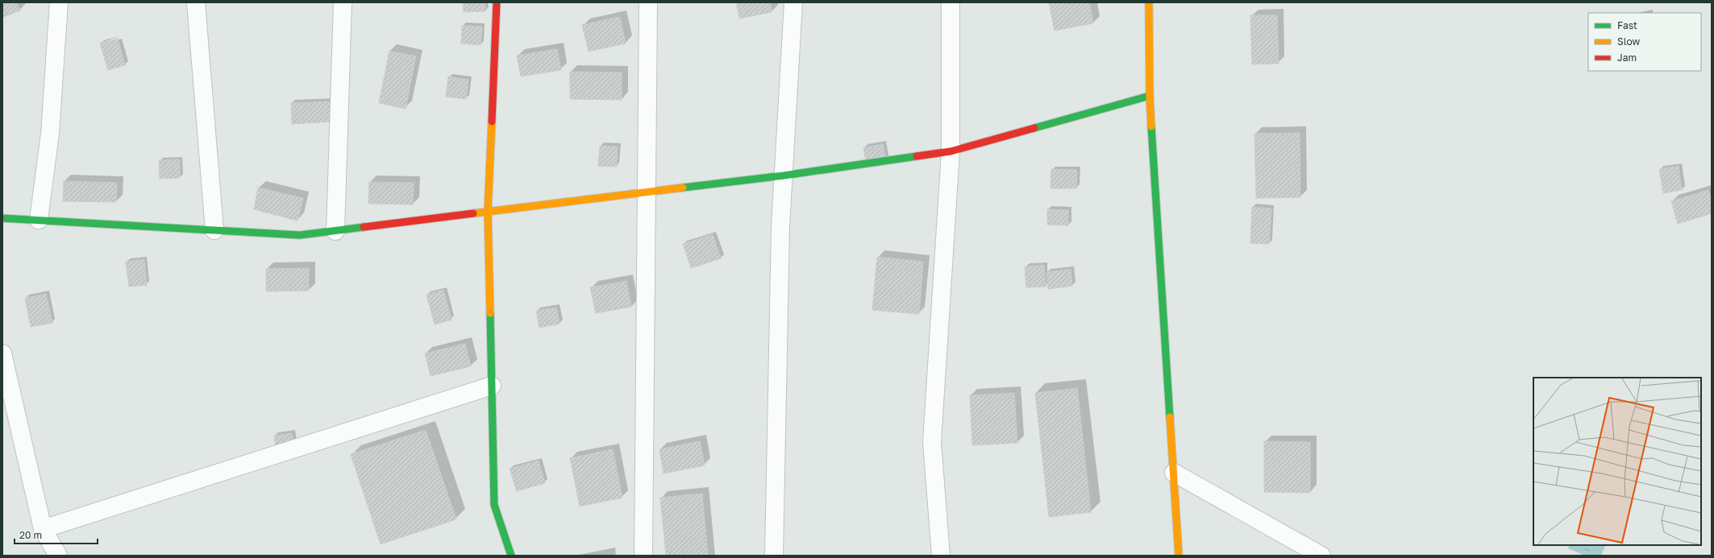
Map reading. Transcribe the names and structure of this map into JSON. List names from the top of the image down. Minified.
{"legend":["Fast","Slow","Jam"],"scale_bar":"20 m"}
